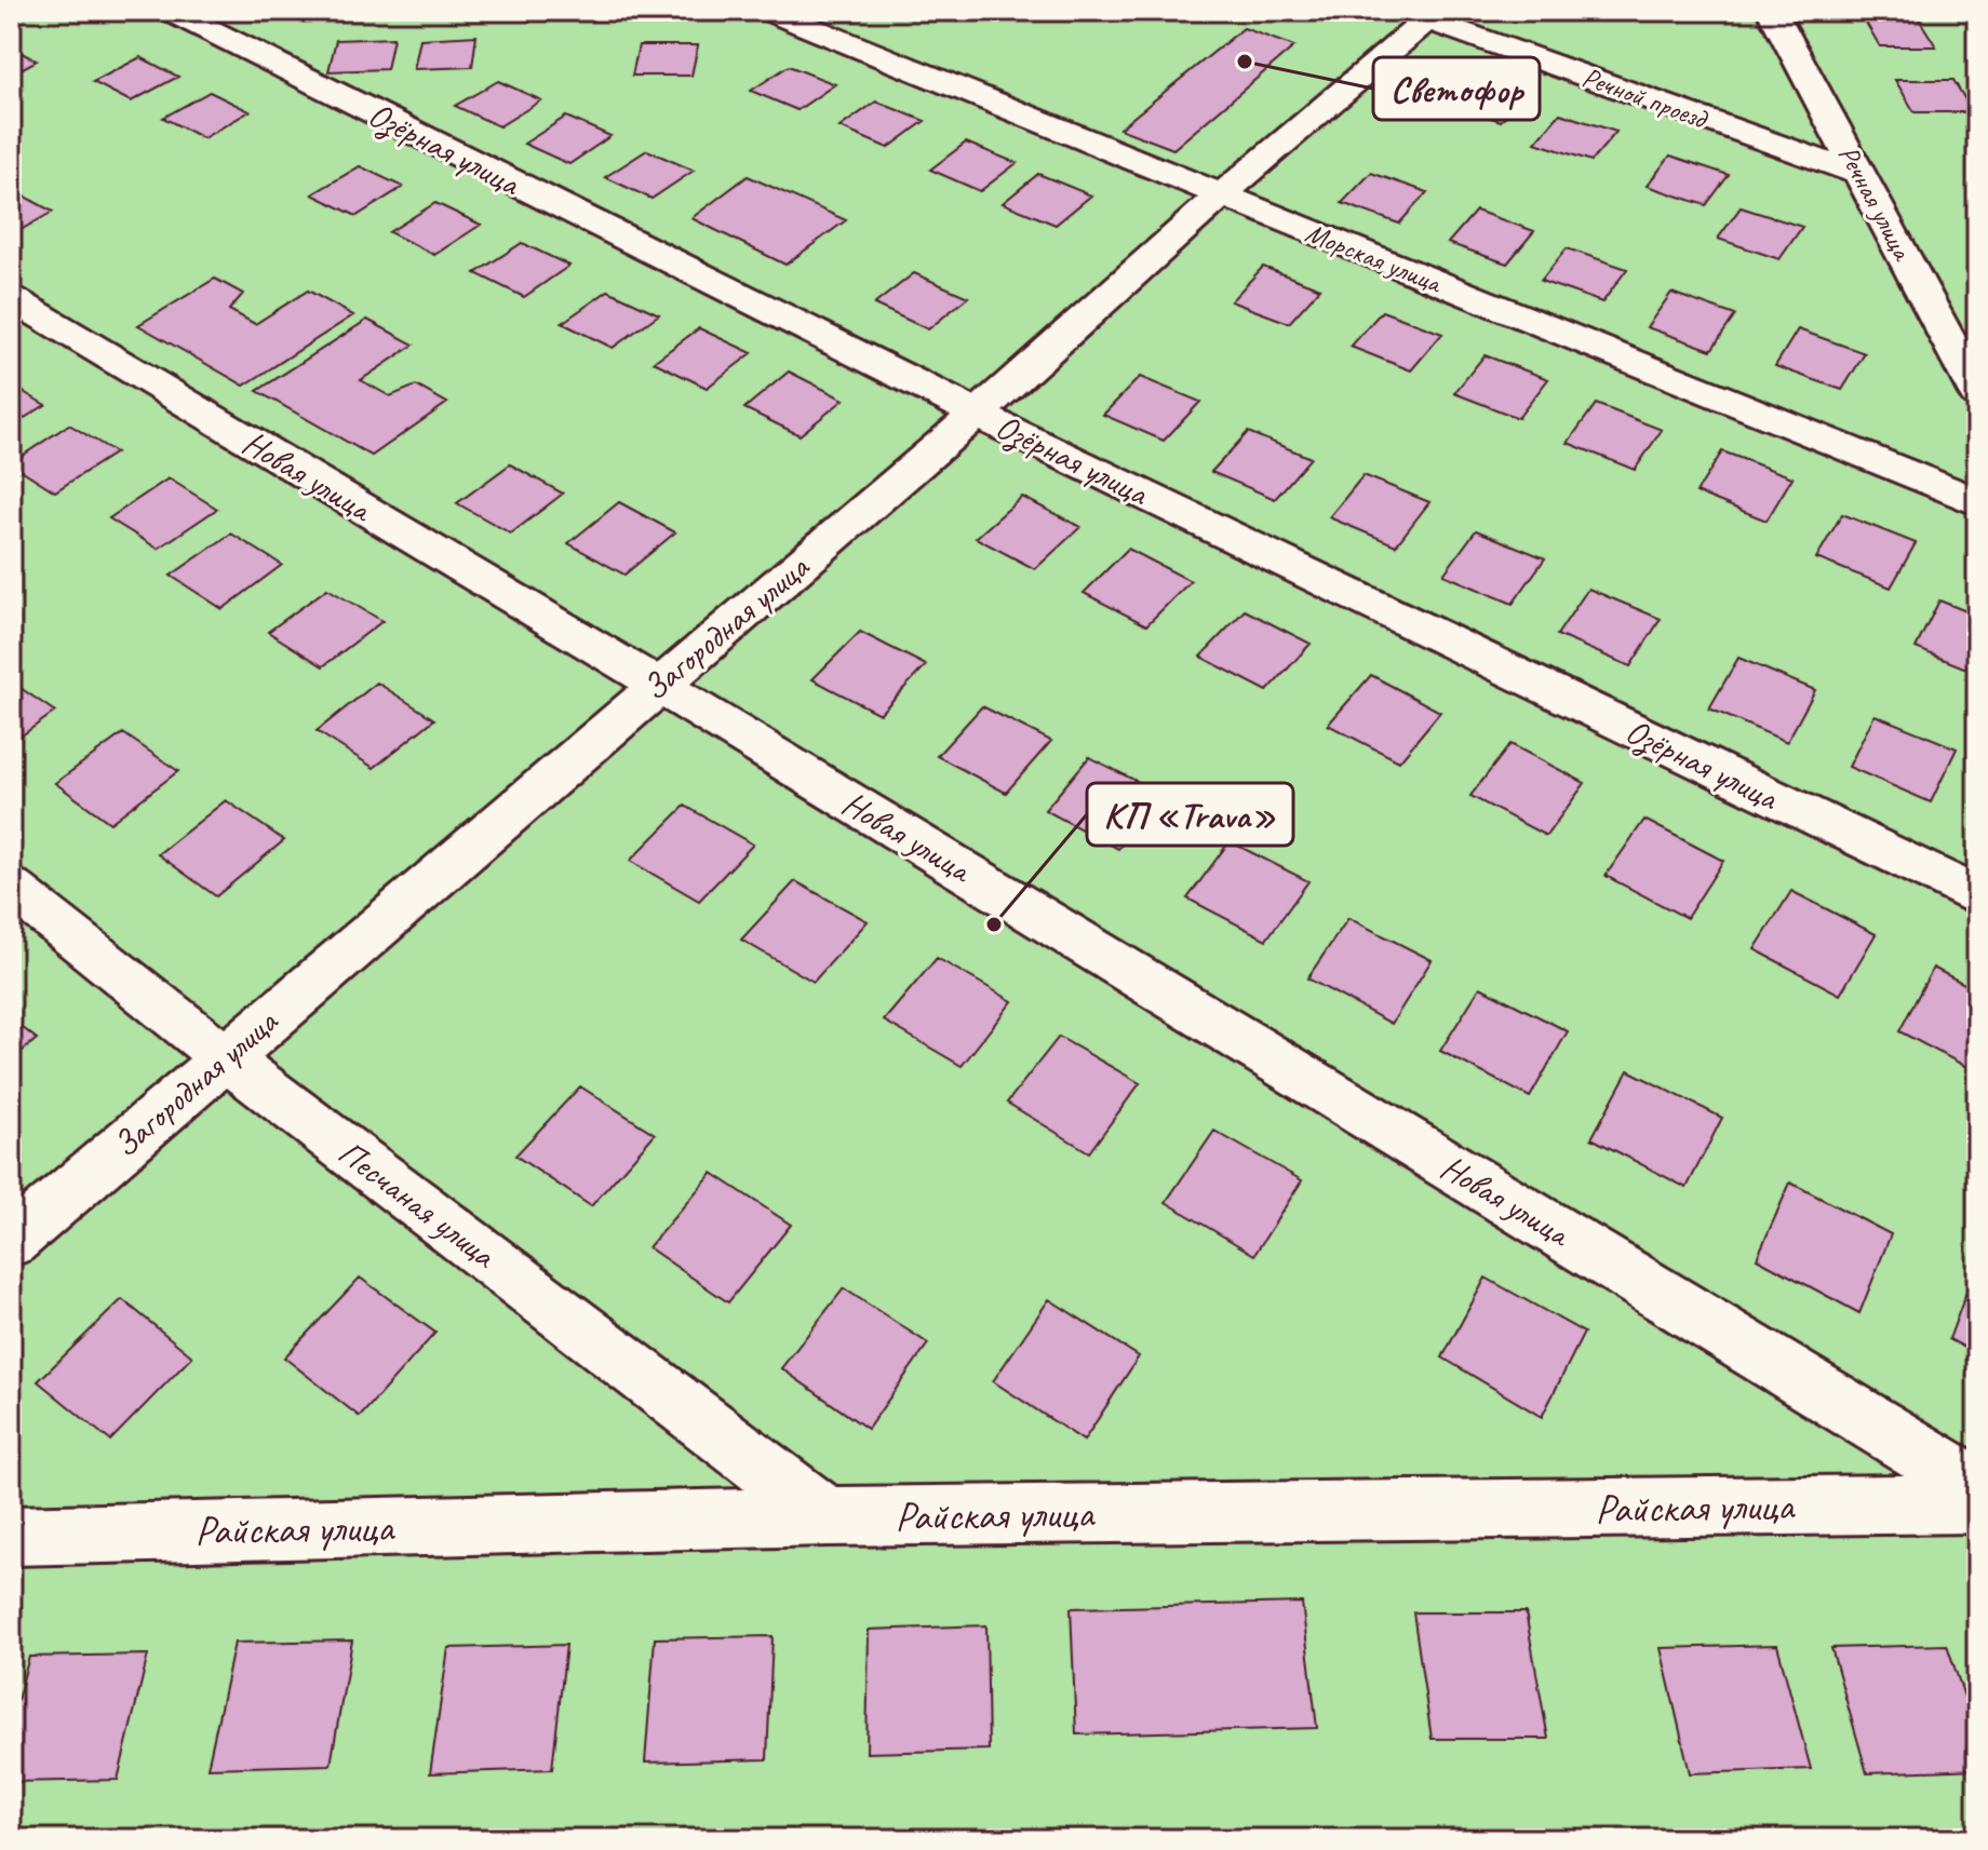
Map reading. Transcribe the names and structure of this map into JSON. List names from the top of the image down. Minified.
{"streets":{"street":["Речной проезд","Озёрная улица","Речная улица","Морская улица","Новая улица","Загородная улица","Песчаная улица","Райская улица"]},"crossings":[["Речной проезд","Речная улица"],["Речной проезд","Загородная улица"],["Озёрная улица","Загородная улица"],["Морская улица","Загородная улица"],["Новая улица","Загородная улица"],["Загородная улица","Песчаная улица"],["Песчаная улица","Райская улица"]],"places":["Светофор","КП «Trava»"]}
